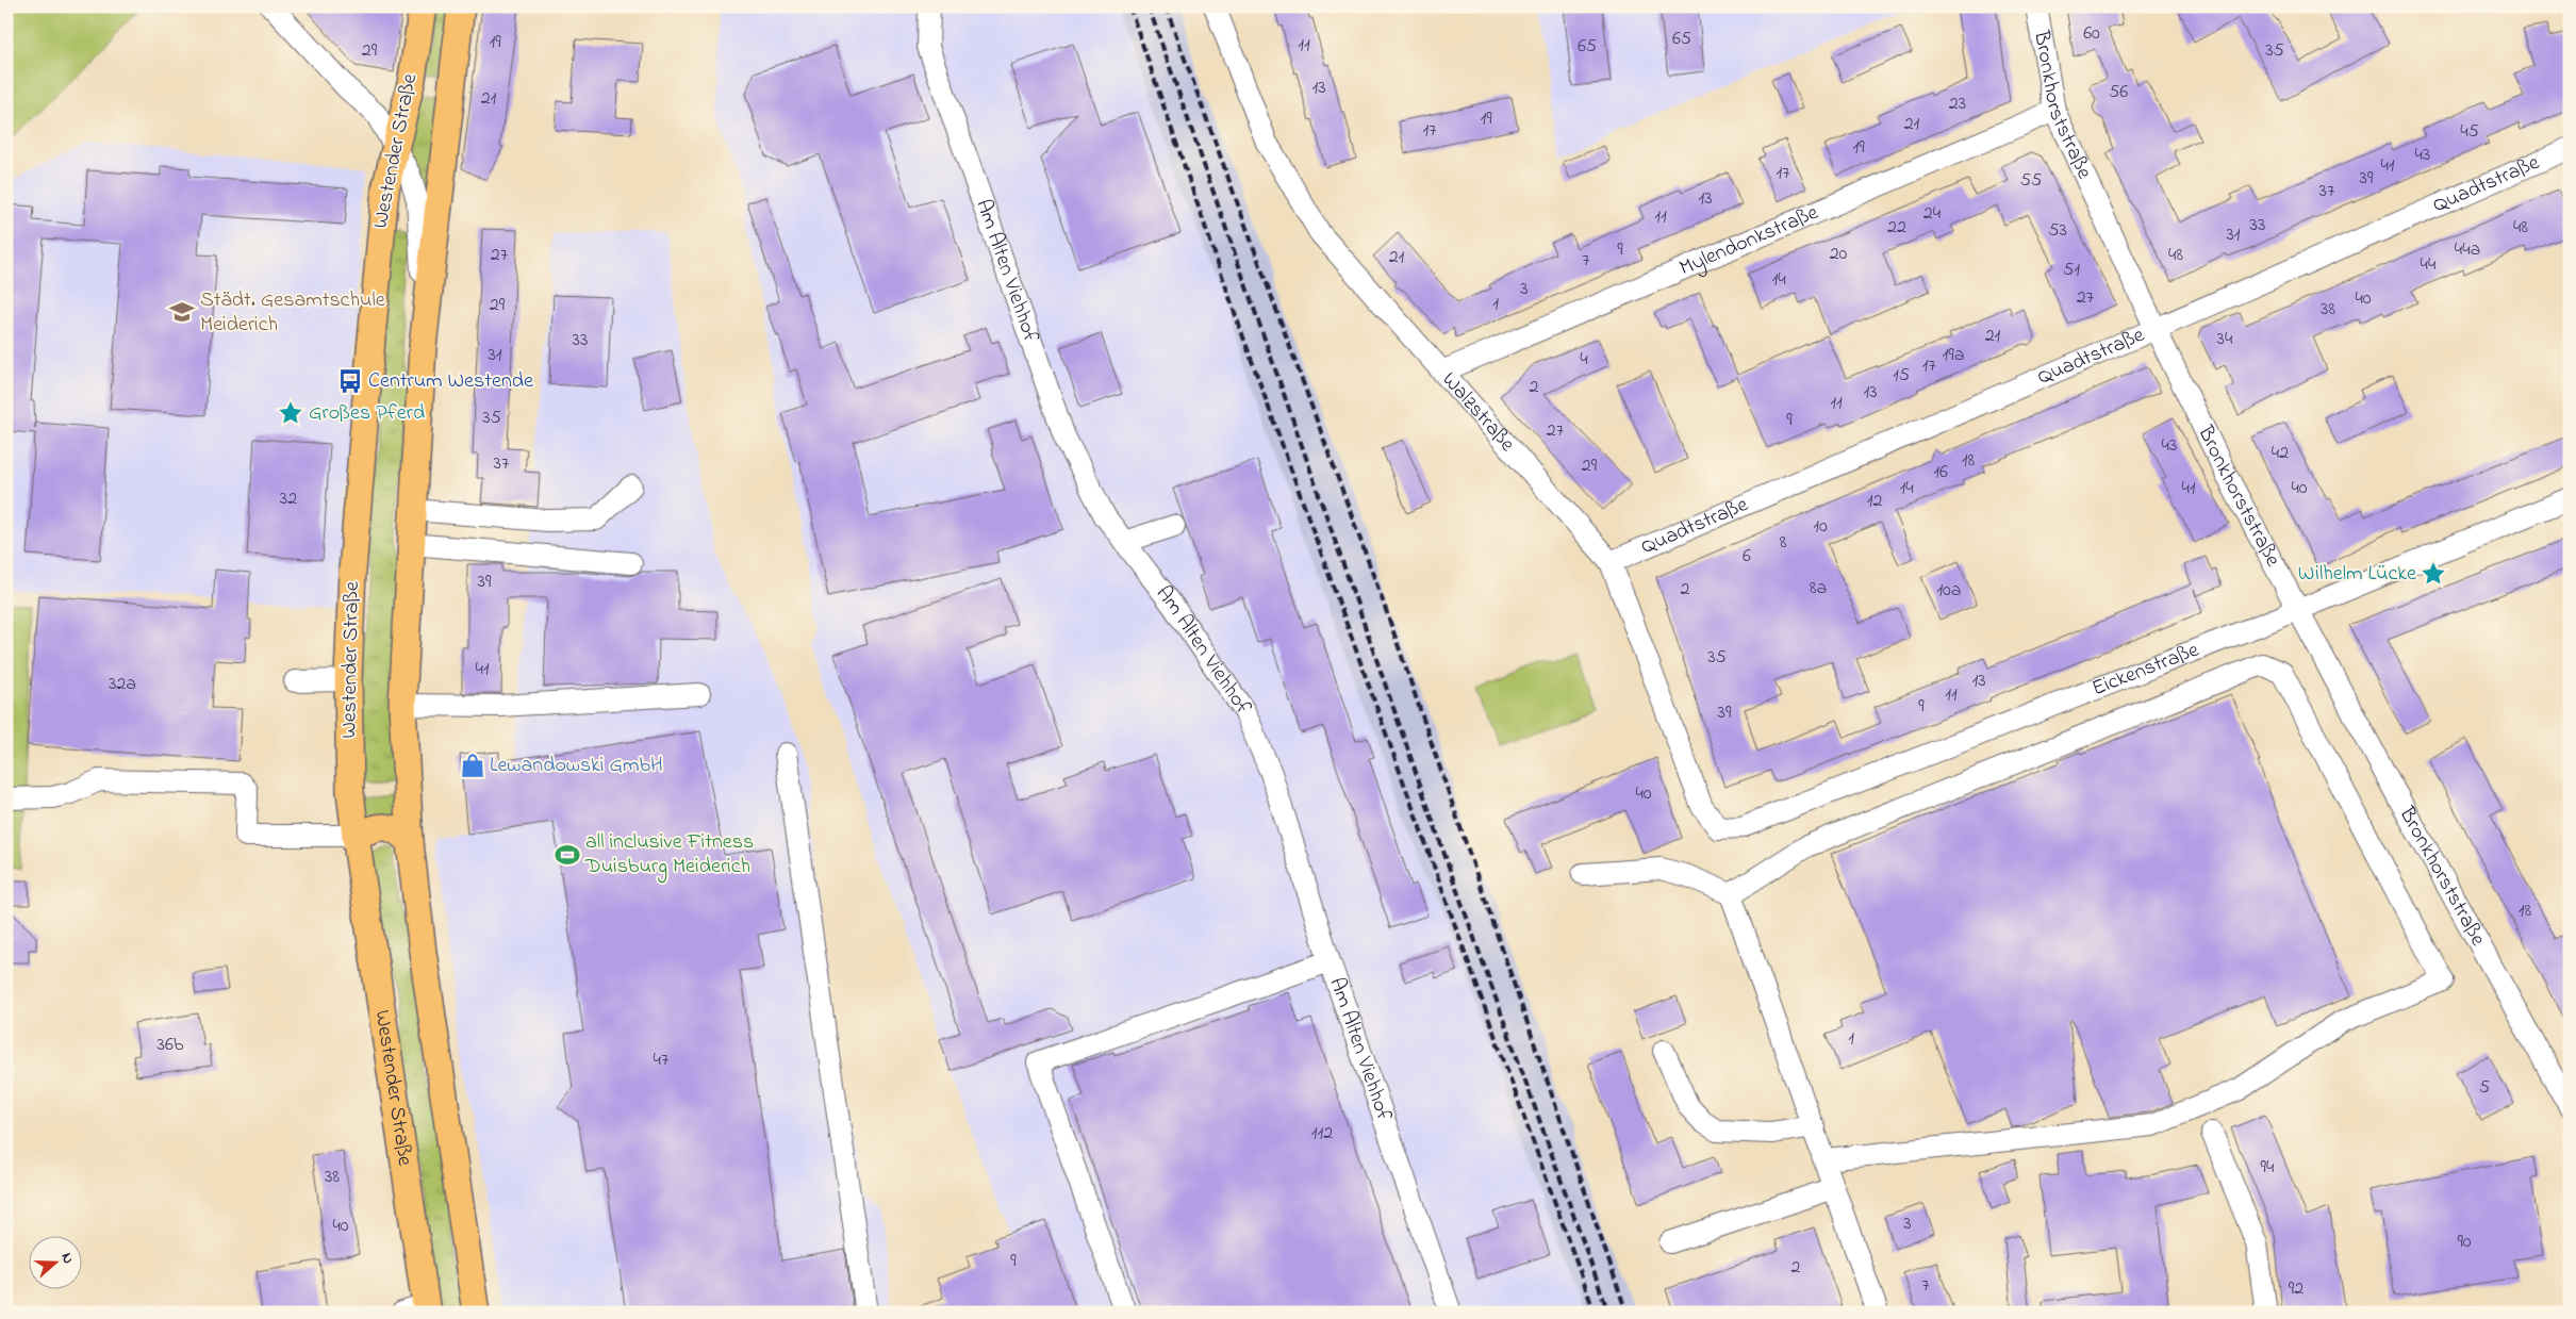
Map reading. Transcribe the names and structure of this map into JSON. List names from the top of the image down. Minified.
{"streets":{"main road":["Westender Straße"],"street":["Bronkhorststraße","Quadtstraße","Mylendonkstraße","Am Alten Viehhof","Walzstraße","Eickenstraße"]},"crossings":[["Bronkhorststraße","Quadtstraße"],["Bronkhorststraße","Mylendonkstraße"],["Bronkhorststraße","Eickenstraße"],["Quadtstraße","Walzstraße"],["Mylendonkstraße","Walzstraße"],["Walzstraße","Eickenstraße"]],"places":{"school or university":["Städt. Gesamtschule Meiderich"],"bus stop":["Centrum Westende"],"place":["Großes Pferd","Wilhelm Lücke"],"shop":["Lewandowski GmbH"],"sports":["all inclusive Fitness Duisburg Meiderich"]},"house_numbers":["60","65","19","11","65","29","35","13","56","21","23","19","21","17","45","19","43","41","17","39","55","37","13","24","11","33","22","48","53","31","9","44a","20","27","48","21","7","44","51","14","3","27","40","1","29","38","21","34","33","31","19a","4","17","15","2","13","11","35","9","27","43","42","18","37","29","16","14","41","40","32","12","10","8","6","39","8a","2","10a","35","41","13","32a","11","9","39","40","18","1","36b","47","5","112","94","38","3","40","90","9","2","7","92"],"north":"right"}
